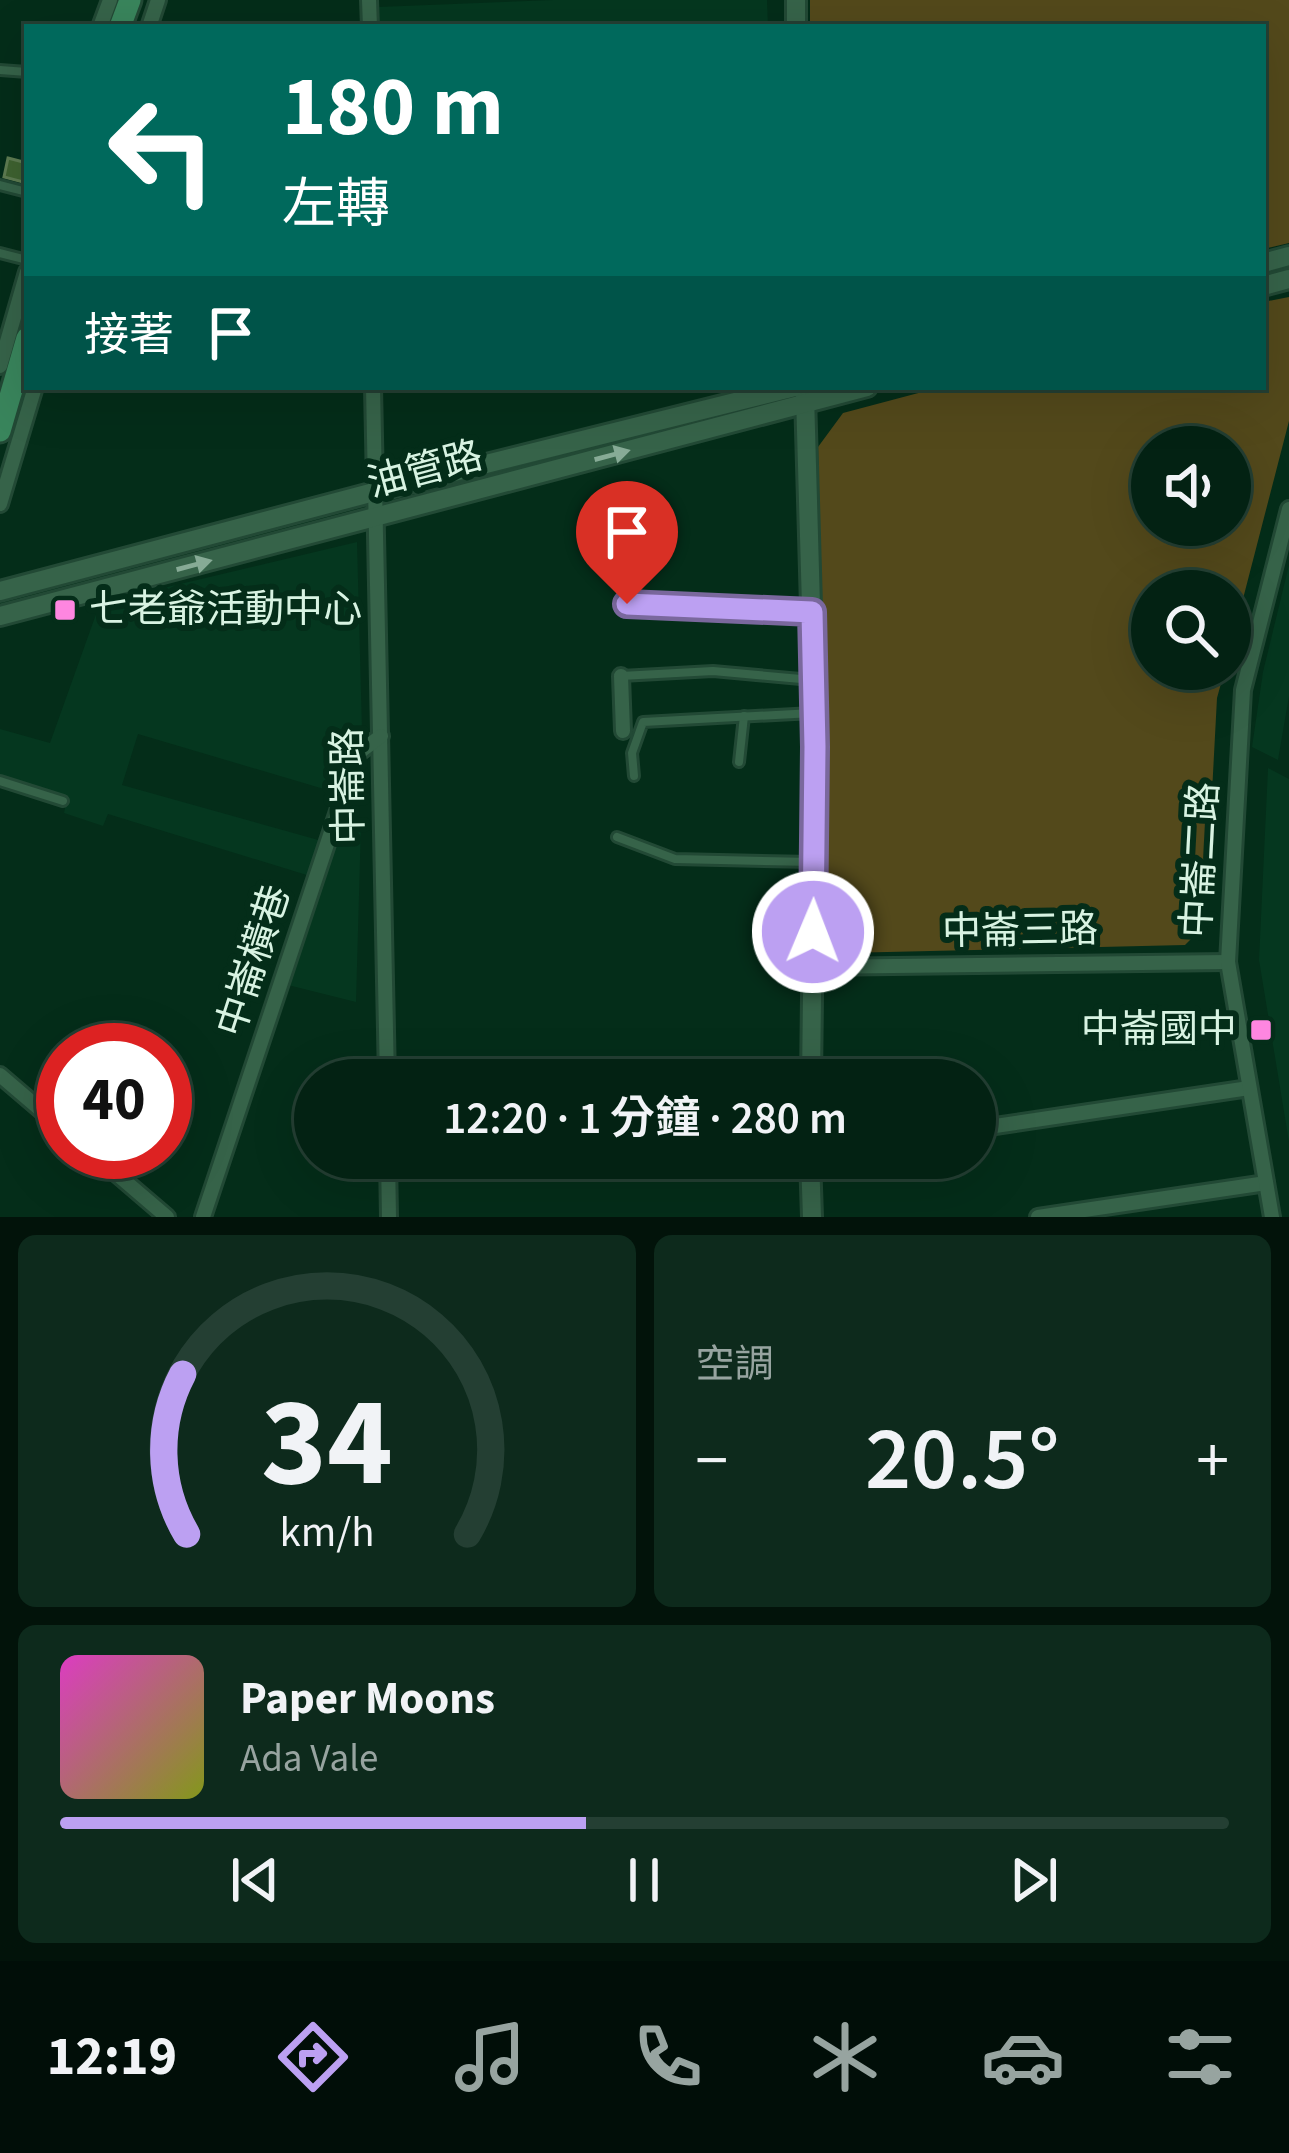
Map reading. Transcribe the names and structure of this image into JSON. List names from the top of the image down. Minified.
{"streets":{"street":["油管路","中崙路","中崙二路","中崙三路","中崙橫巷"]},"crossings":[["油管路","中崙路"],["中崙路","中崙橫巷"],["中崙二路","中崙三路"]],"places":{"transit":["七老爺活動中心","中崙國中"]},"page":{"turn":["180 m","左轉"],"then":"接著","limit":"40","trip":"12:20 · 1 分鐘 · 280 m","tile":"空調","heat":["−","20.5°","+"],"song":["Paper Moons","Ada Vale"],"tabs":"12:19","gauge":["34","km/h"]}}
